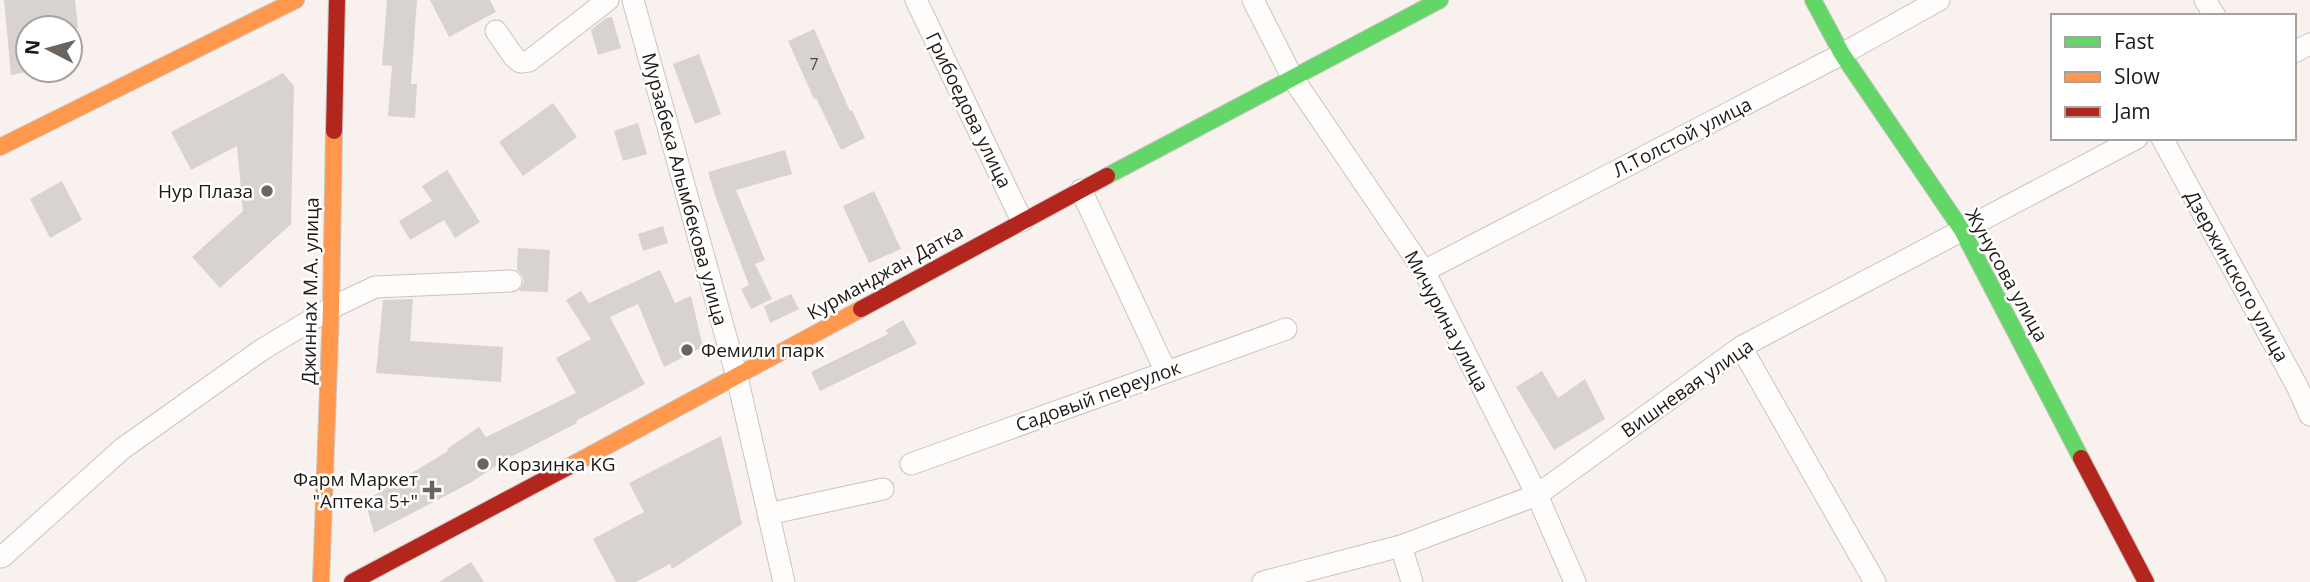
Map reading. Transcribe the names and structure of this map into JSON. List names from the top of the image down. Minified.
{"streets":{"main road":["Курманджан Датка","Жунусова улица","Джиннах М.А. улица"],"street":["Грибоедова улица","Л.Толстой улица","Мурзабека Алымбекова улица","Дзержинского улица","Мичурина улица","Вишневая улица","Садовый переулок"]},"crossings":[["Грибоедова улица","Курманджан Датка"],["Л.Толстой улица","Жунусова улица"],["Л.Толстой улица","Мичурина улица"],["Мурзабека Алымбекова улица","Курманджан Датка"],["Курманджан Датка","Мичурина улица"],["Жунусова улица","Вишневая улица"],["Мичурина улица","Вишневая улица"]],"places":{"other":["Нур Плаза","Фемили парк","Корзинка KG"],"health":["Фарм Маркет \"Аптека 5+\""]},"house_numbers":["7"],"legend":["Fast","Slow","Jam"],"north":"left"}
